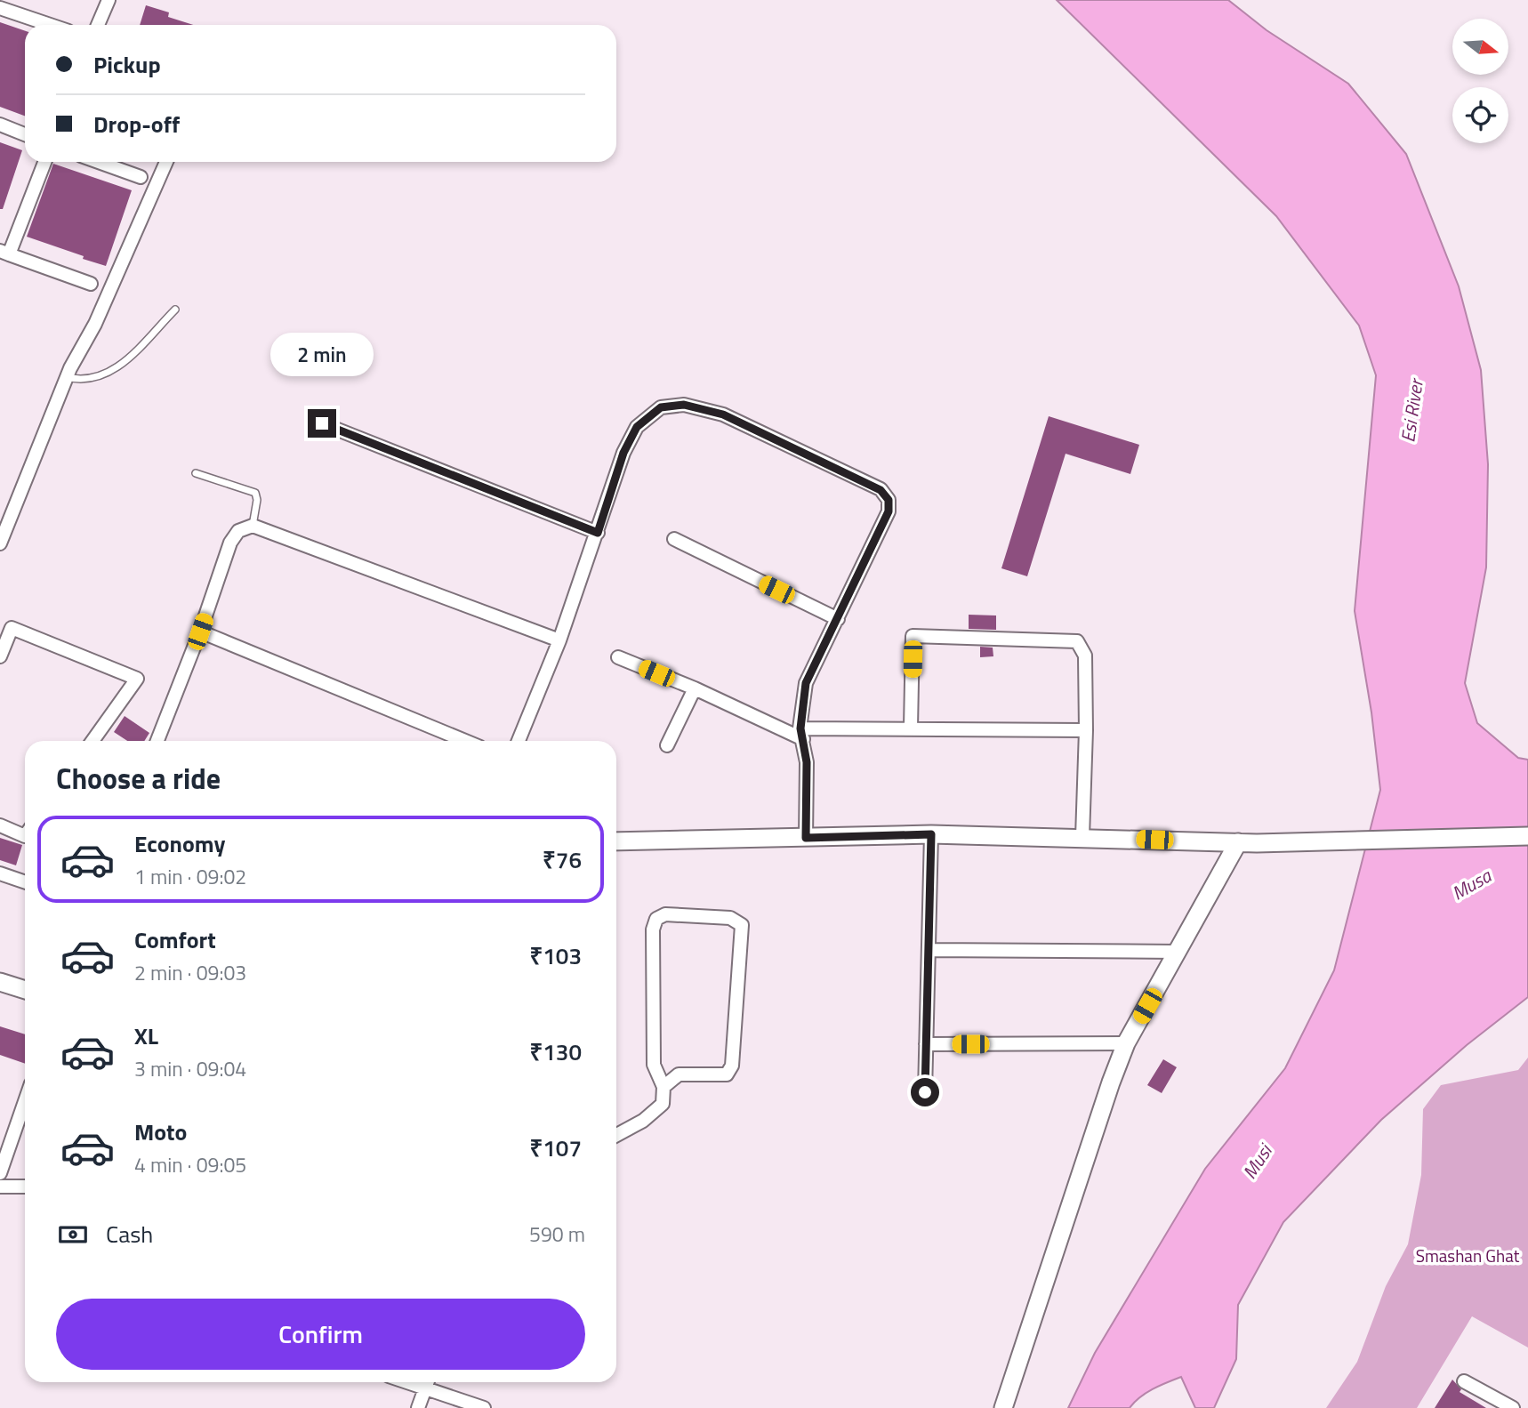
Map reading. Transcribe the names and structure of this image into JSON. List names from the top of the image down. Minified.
{"water":["Esi River","Musa","Musi"],"parks":["Smashan Ghat"],"north":"right","page":{"banner":["Pickup","Drop-off"],"bubble":"2 min","heading":"Choose a ride","list":[{"name":"Economy","note":"1 min · 09:02","value":"₹76"},{"name":"Comfort","note":"2 min · 09:03","value":"₹103"},{"name":"XL","note":"3 min · 09:04","value":"₹130"},{"name":"Moto","note":"4 min · 09:05","value":"₹107"}],"pay":["Cash","590 m"],"buttons":"Confirm"}}
